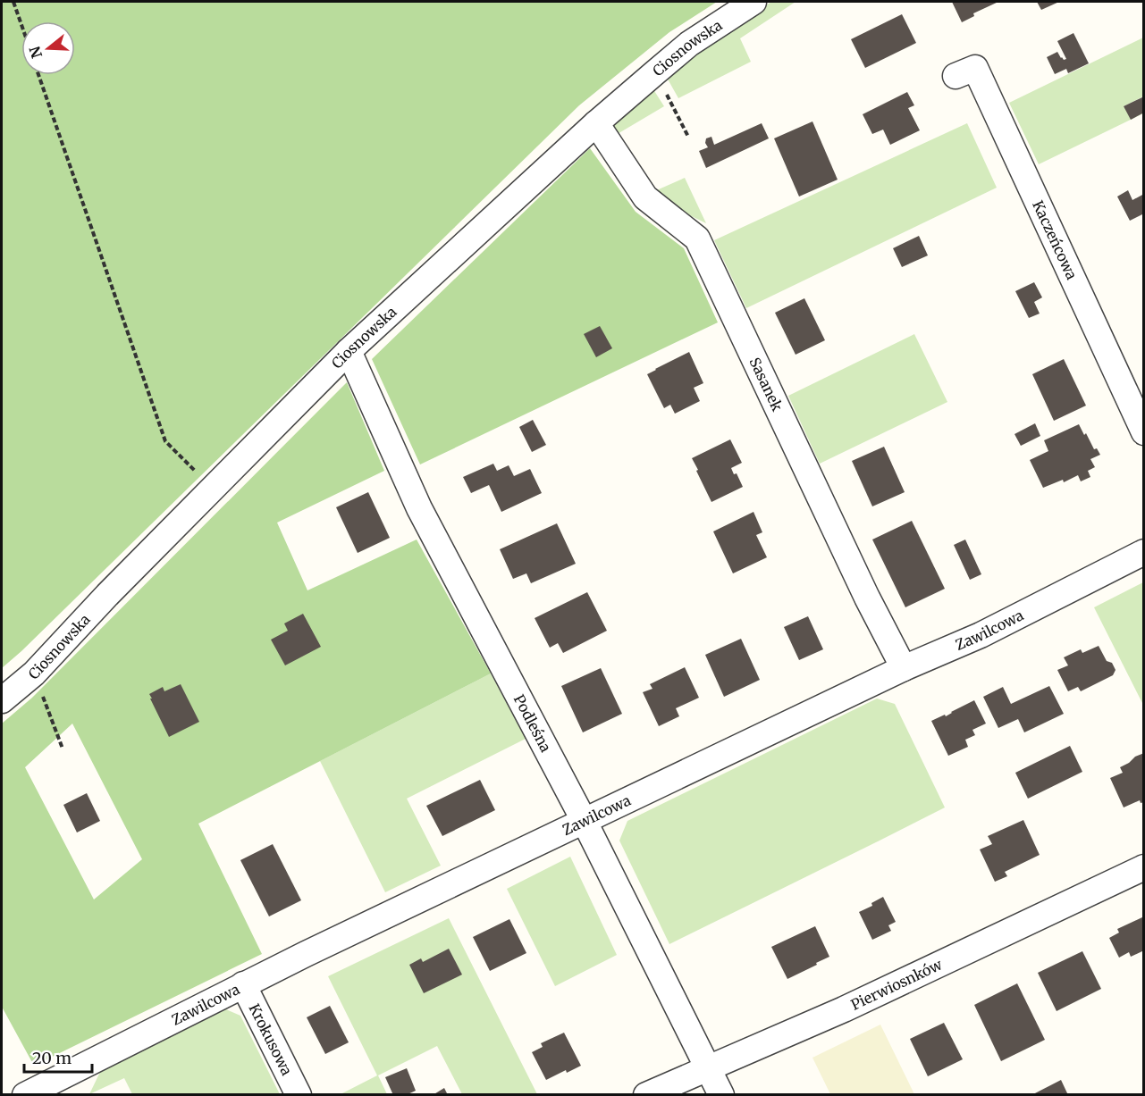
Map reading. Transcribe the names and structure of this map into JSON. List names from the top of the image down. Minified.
{"streets":{"street":["Ciosnowska","Kaczeńcowa","Sasanek","Zawilcowa","Podleśna","Pierwiosnków","Krokusowa"]},"crossings":[["Ciosnowska","Sasanek"],["Ciosnowska","Podleśna"],["Sasanek","Zawilcowa"],["Zawilcowa","Podleśna"],["Zawilcowa","Krokusowa"],["Podleśna","Pierwiosnków"]],"scale_bar":"20 m","north":"left"}
